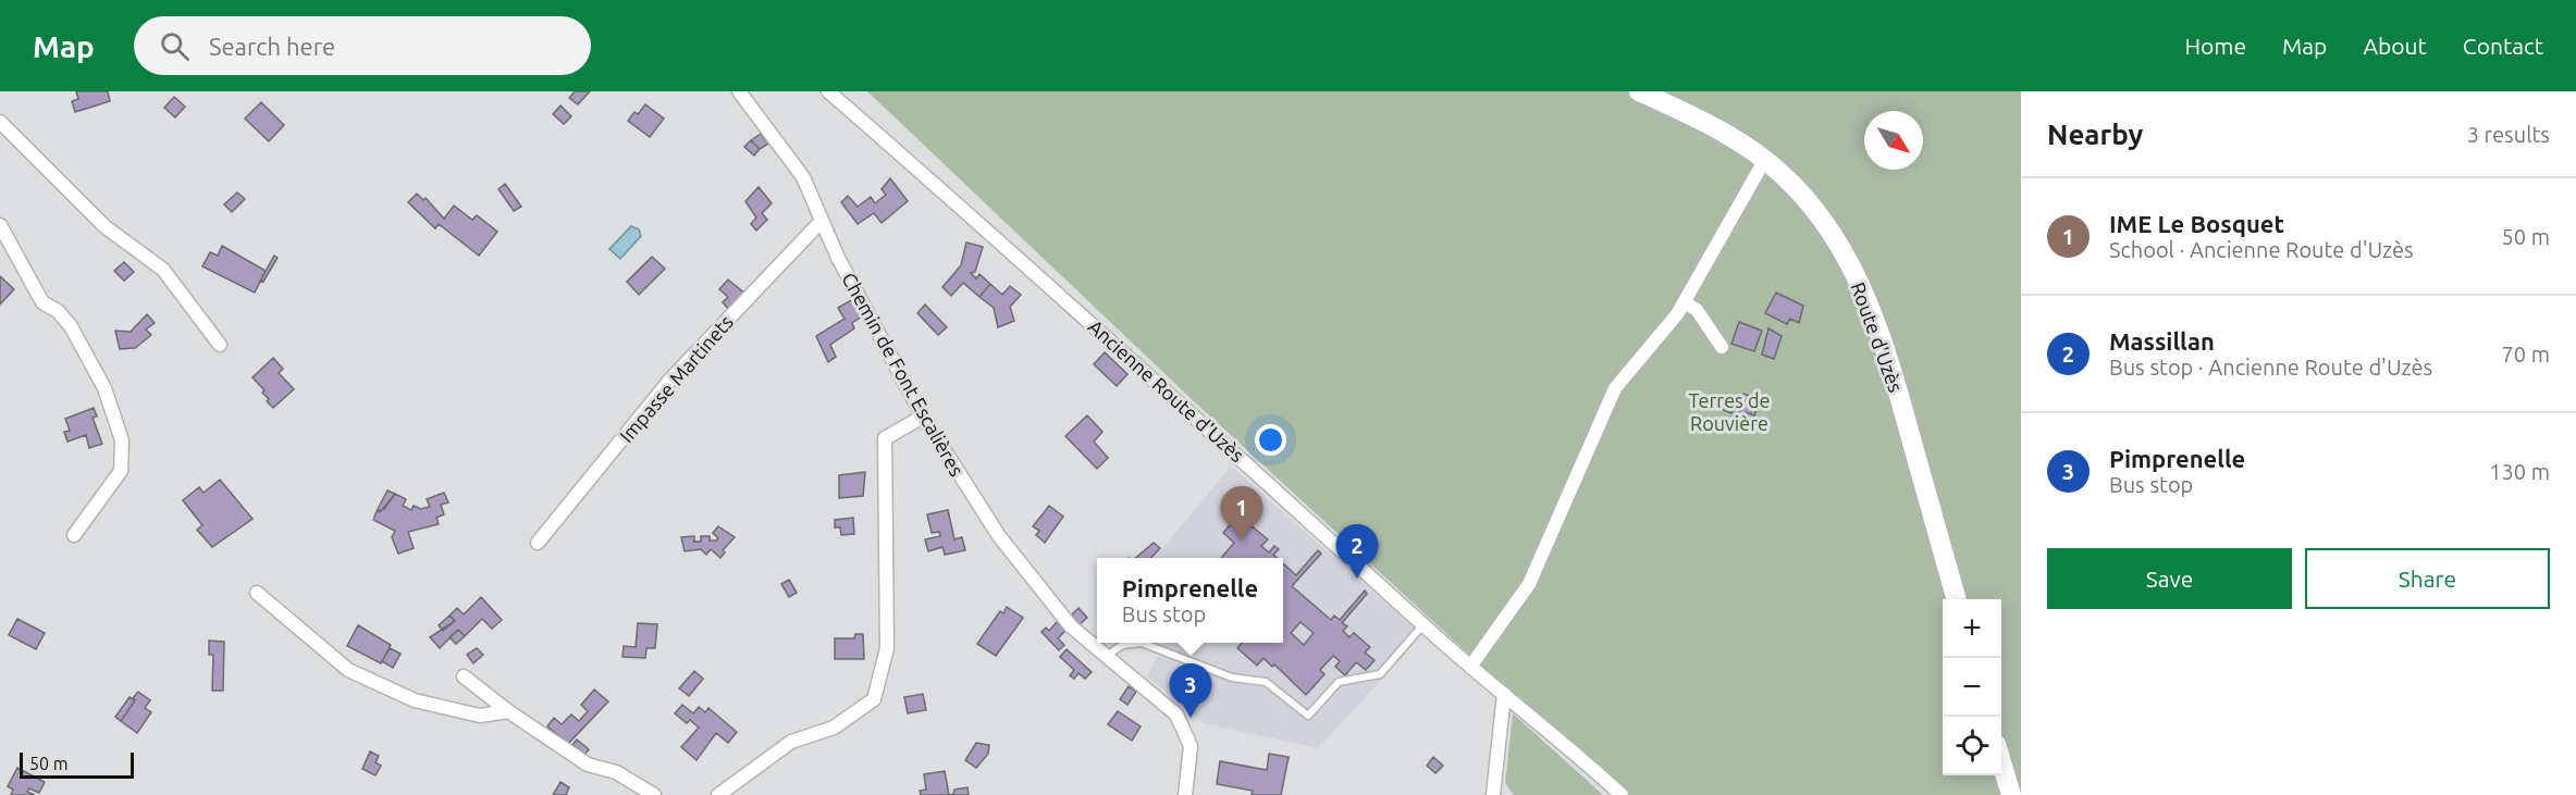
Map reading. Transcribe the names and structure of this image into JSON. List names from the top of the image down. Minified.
{"streets":{"main road":["Route d'Uzès"],"street":["Chemin de Font Escalières","Impasse Martinets","Ancienne Route d'Uzès"]},"crossings":[["Chemin de Font Escalières","Impasse Martinets"]],"parks":["Terres de Rouvière"],"scale_bar":"50 m","north":"bottom right","page":{"header":"Map","search":"Search here","nav":["Home","Map","About","Contact"],"heading":["Nearby","3 results"],"list":[{"mark":"1","name":"IME Le Bosquet","note":"School · Ancienne Route d'Uzès","value":"50 m"},{"mark":"2","name":"Massillan","note":"Bus stop · Ancienne Route d'Uzès","value":"70 m"},{"mark":"3","name":"Pimprenelle","note":"Bus stop","value":"130 m"}],"pins":["1","2","3"],"buttons":["Save","Share"],"popup":["Pimprenelle","Bus stop"],"map_buttons":["+","−"],"scale":"50 m"}}
